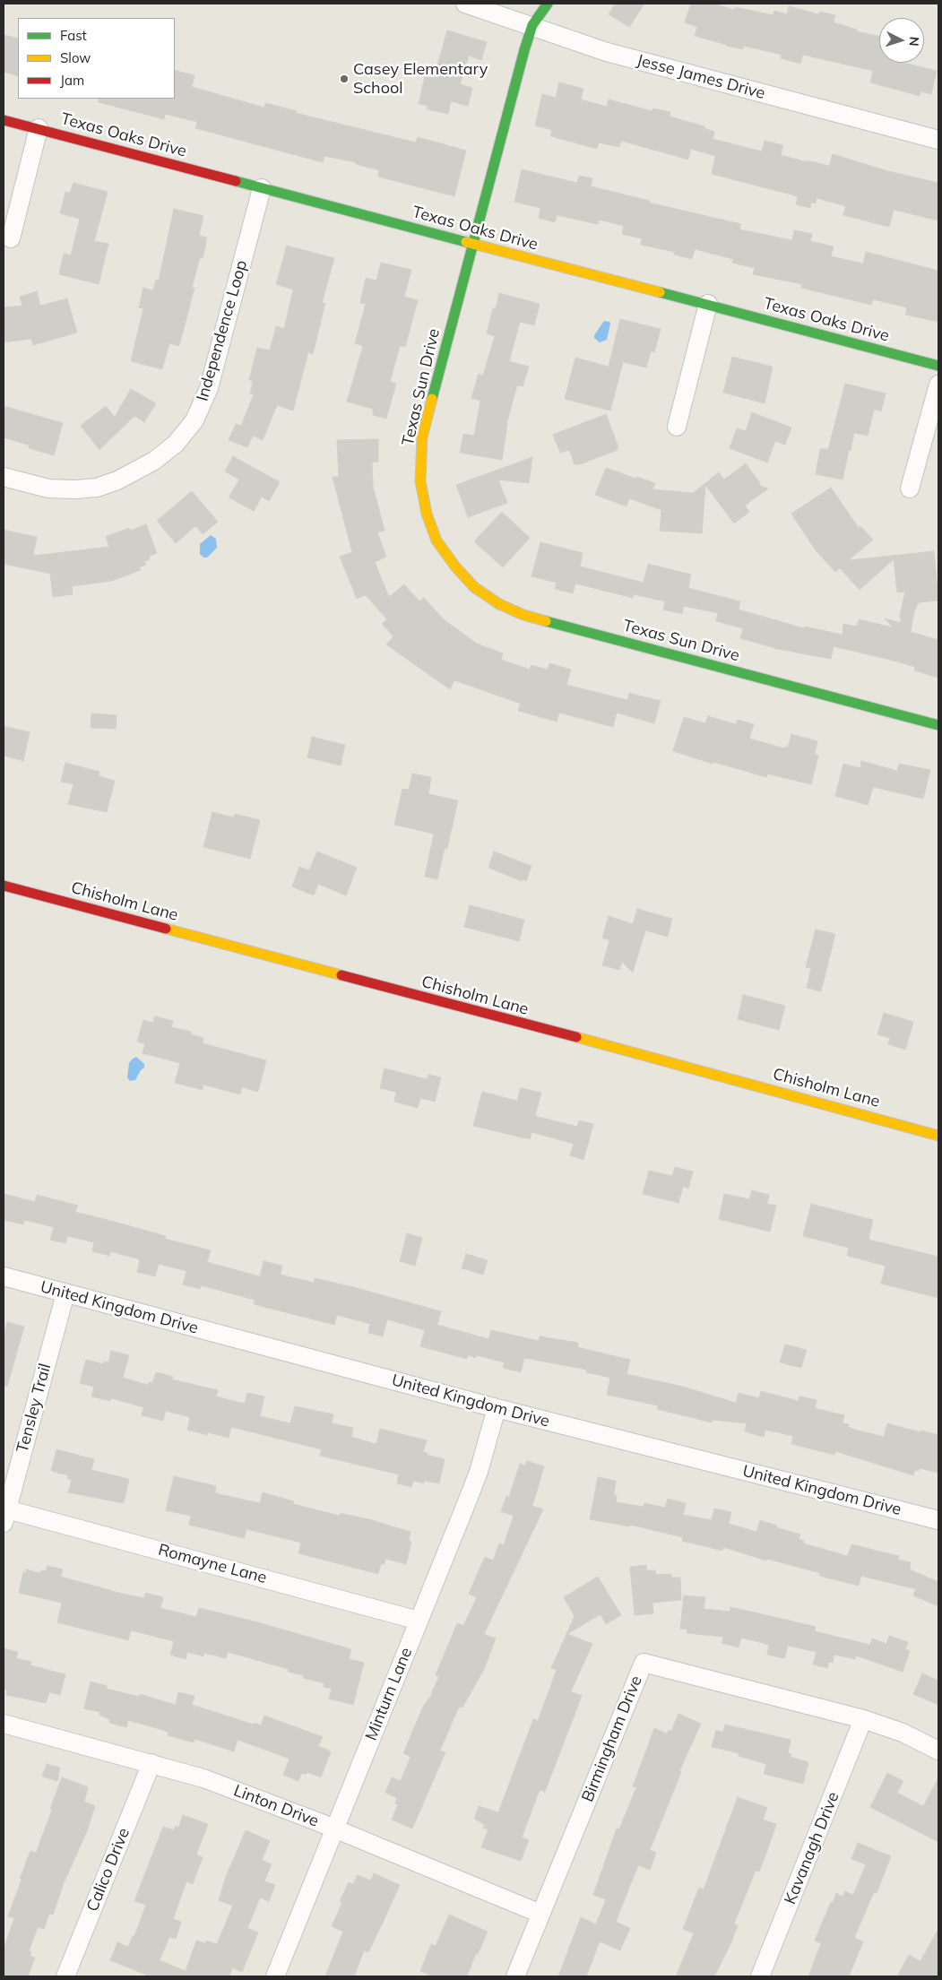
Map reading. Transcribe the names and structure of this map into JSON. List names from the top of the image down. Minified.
{"streets":{"street":["Jesse James Drive","Texas Oaks Drive","Independence Loop","Texas Sun Drive","Chisholm Lane","United Kingdom Drive","Tensley Trail","Romayne Lane","Minturn Lane","Birmingham Drive","Linton Drive","Kavanagh Drive","Calico Drive"]},"crossings":[["Jesse James Drive","Texas Sun Drive"],["Texas Oaks Drive","Independence Loop"],["Texas Oaks Drive","Texas Sun Drive"],["United Kingdom Drive","Tensley Trail"],["United Kingdom Drive","Minturn Lane"],["Tensley Trail","Romayne Lane"],["Romayne Lane","Minturn Lane"],["Minturn Lane","Linton Drive"],["Birmingham Drive","Linton Drive"],["Birmingham Drive","Kavanagh Drive"],["Linton Drive","Calico Drive"]],"places":["Casey Elementary School"],"legend":["Fast","Slow","Jam"],"north":"right"}
